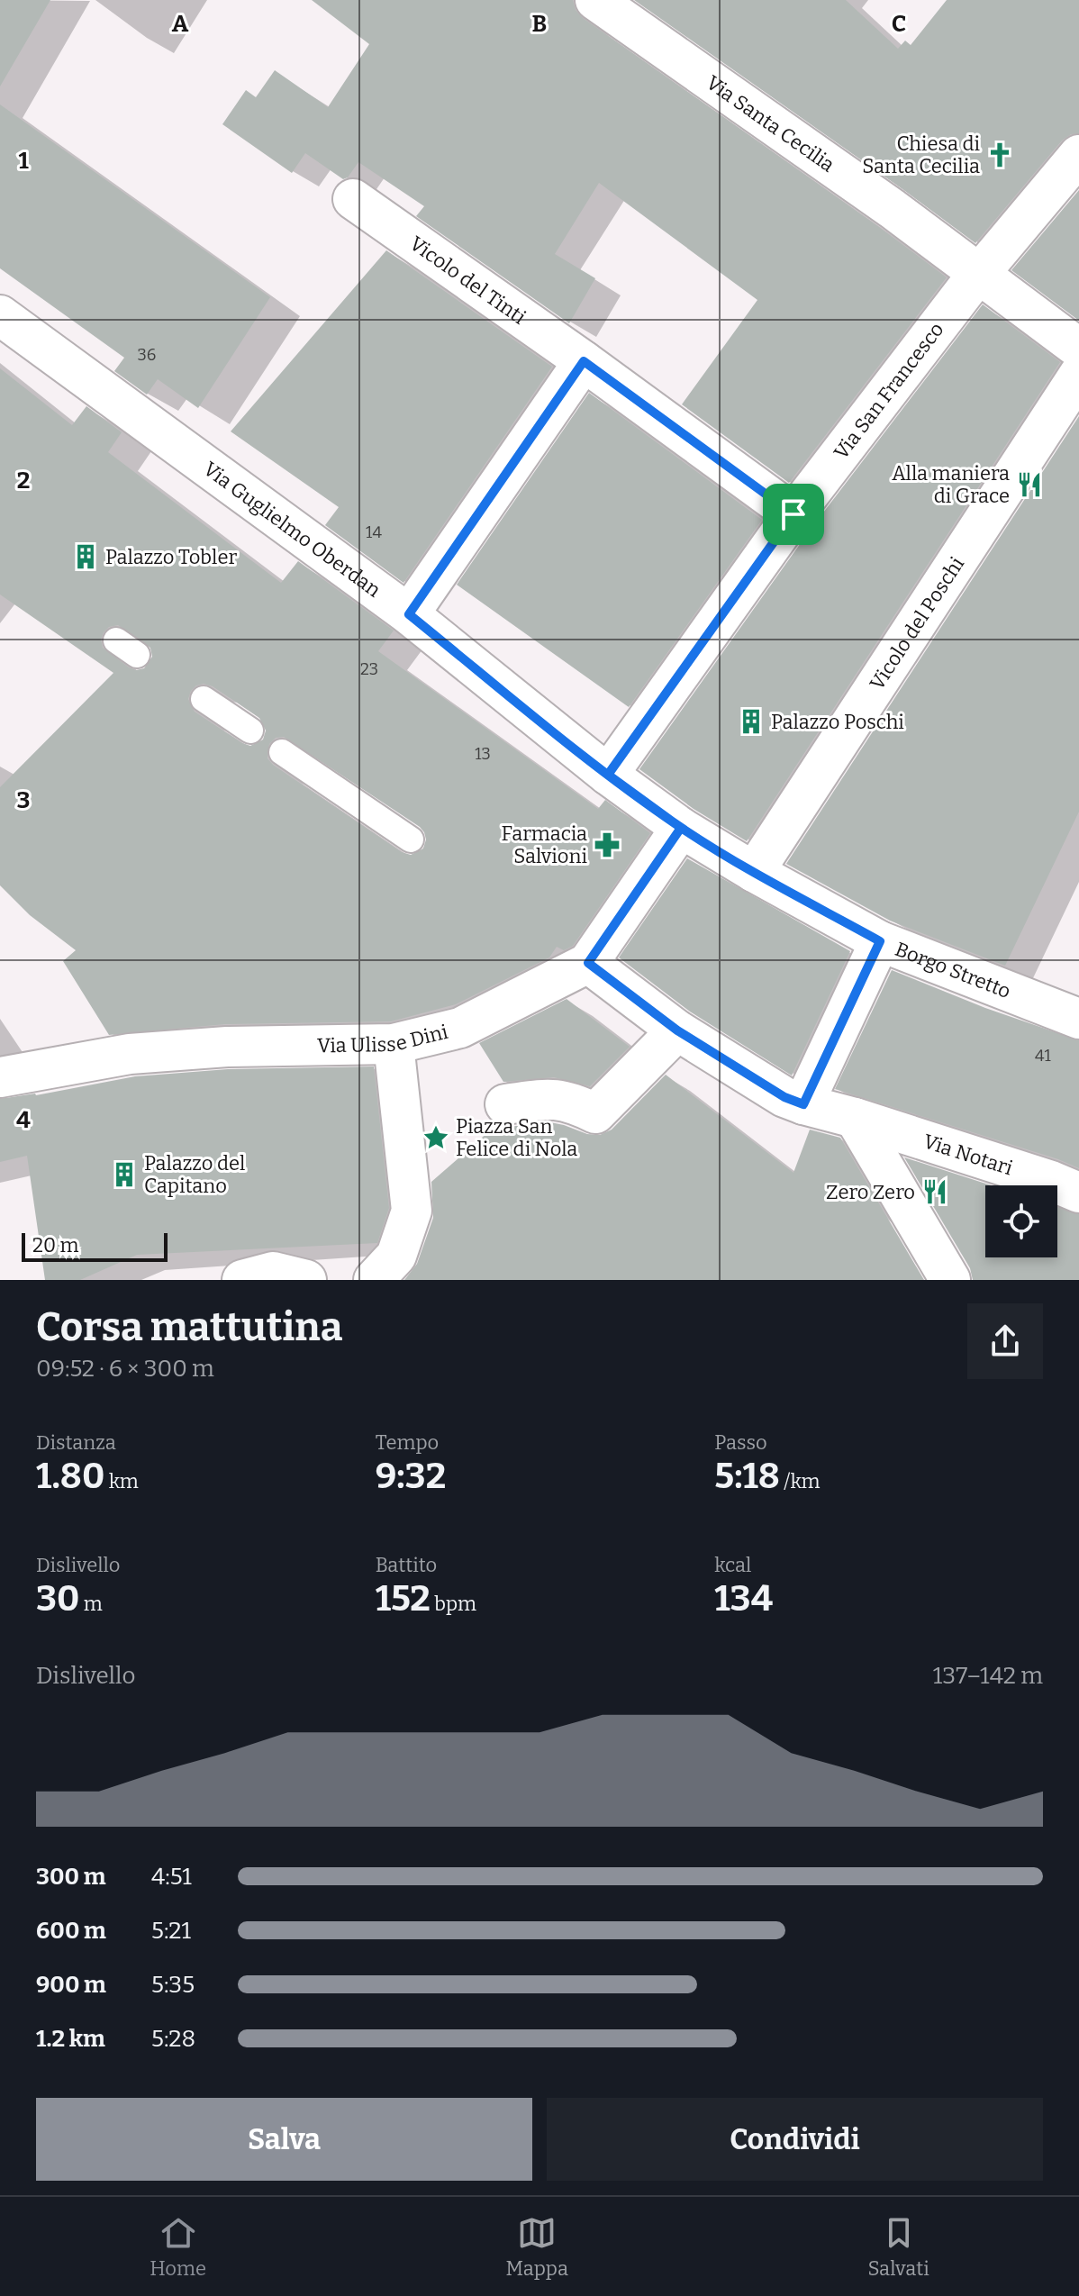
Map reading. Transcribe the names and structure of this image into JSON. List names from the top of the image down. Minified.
{"streets":{"street":["Via Santa Cecilia","Vicolo del Tinti","Via San Francesco","Via Guglielmo Oberdan","Vicolo del Poschi","Borgo Stretto","Via Ulisse Dini","Via Notari"]},"crossings":[["Via Santa Cecilia","Via San Francesco"],["Vicolo del Tinti","Via San Francesco"],["Via San Francesco","Via Guglielmo Oberdan"],["Via Guglielmo Oberdan","Borgo Stretto"],["Via Guglielmo Oberdan","Via Ulisse Dini"],["Vicolo del Poschi","Borgo Stretto"],["Borgo Stretto","Via Ulisse Dini"],["Via Ulisse Dini","Via Notari"]],"places":{"church":["Chiesa di Santa Cecilia"],"restaurant":["Alla maniera di Grace","Zero Zero"],"building":["Palazzo Tobler","Palazzo Poschi","Palazzo del Capitano"],"pharmacy":["Farmacia Salvioni"],"place":["Piazza San Felice di Nola"]},"house_numbers":["36","14","23","13","41"],"scale_bar":"20 m","page":{"scale":"20 m","heading":["Corsa mattutina","09:52 · 6 × 300 m"],"stats":[["Distanza","1.80 km"],["Tempo","9:32"],["Passo","5:18 /km"],["Dislivello","30 m"],["Battito","152 bpm"],["kcal","134"]],"chart":["Dislivello","137–142 m"],"list":[{"name":"300 m","note":"4:51"},{"name":"600 m","note":"5:21"},{"name":"900 m","note":"5:35"},{"name":"1.2 km","note":"5:28"}],"buttons":["Salva","Condividi"],"tabs":["Home","Mappa","Salvati"]},"grid":{"columns":["A","B","C"],"rows":["1","2","3","4"]}}
